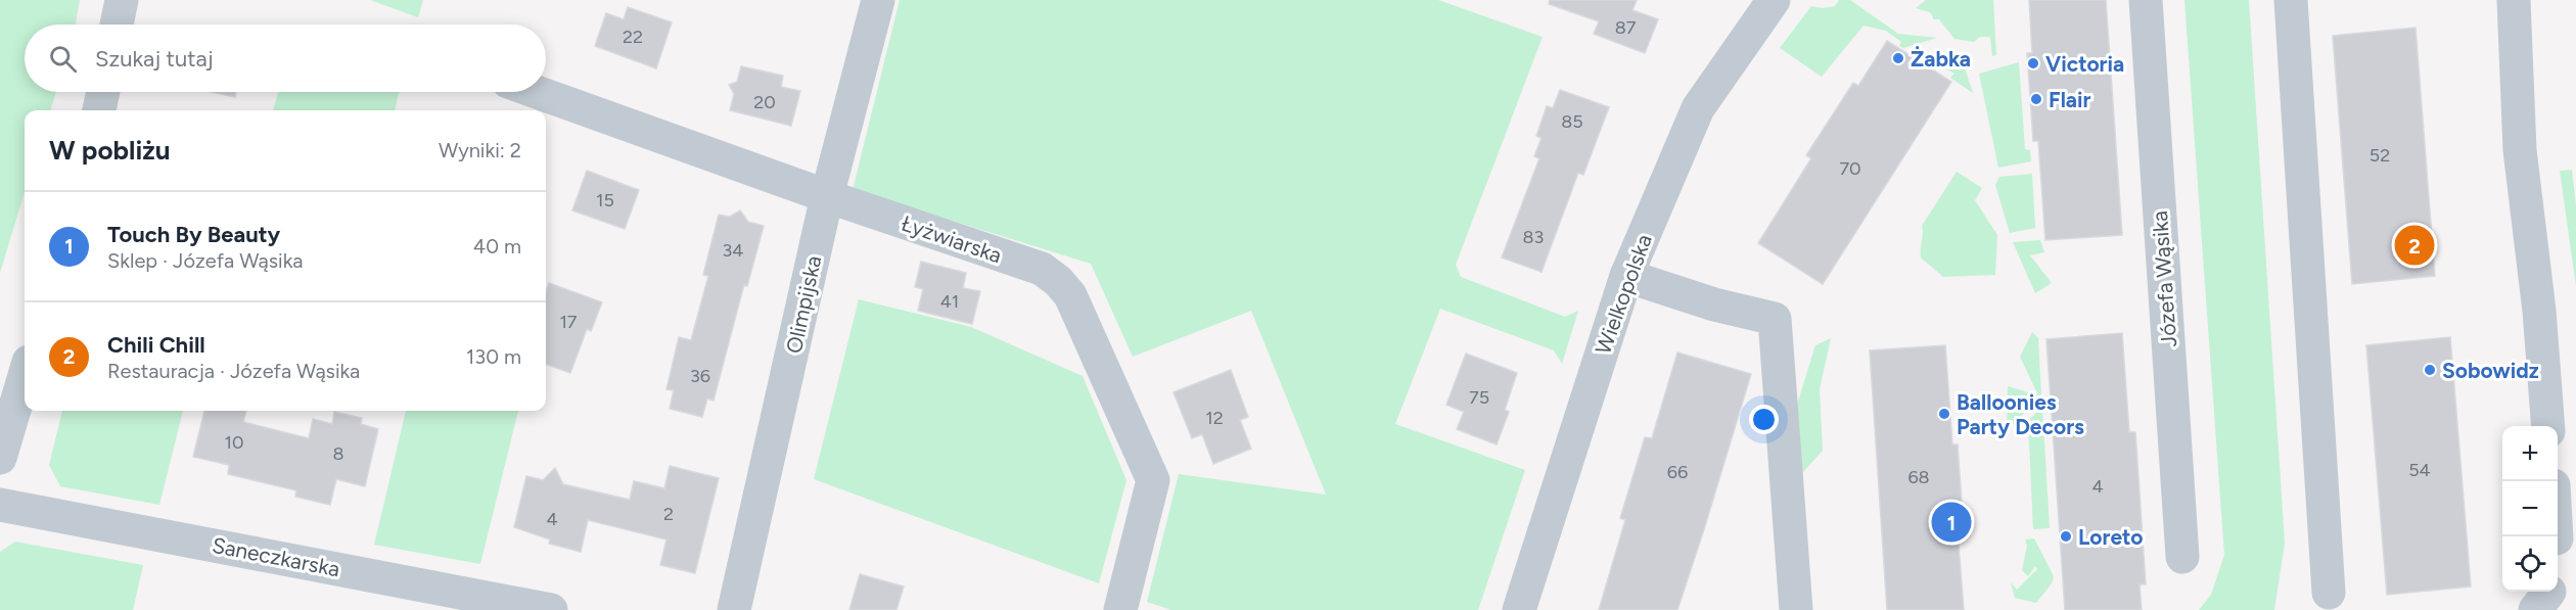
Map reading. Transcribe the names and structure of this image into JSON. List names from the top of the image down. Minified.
{"streets":{"street":["Łyżwiarska","Józefa Wąsika","Wielkopolska","Olimpijska","Saneczkarska"]},"crossings":[["Łyżwiarska","Olimpijska"]],"places":["Żabka","Victoria","Flair","Sobowidz","Balloonies Party Decors","Loreto"],"house_numbers":["87","22","20","85","52","70","15","83","34","41","17","36","75","12","10","8","54","66","68","4","2","4"],"page":{"search":"Szukaj tutaj","heading":["W pobliżu","Wyniki: 2"],"list":[{"mark":"1","name":"Touch By Beauty","note":"Sklep · Józefa Wąsika","value":"40 m"},{"mark":"2","name":"Chili Chill","note":"Restauracja · Józefa Wąsika","value":"130 m"}],"pins":["2","1"],"map_buttons":["+","−"]}}
